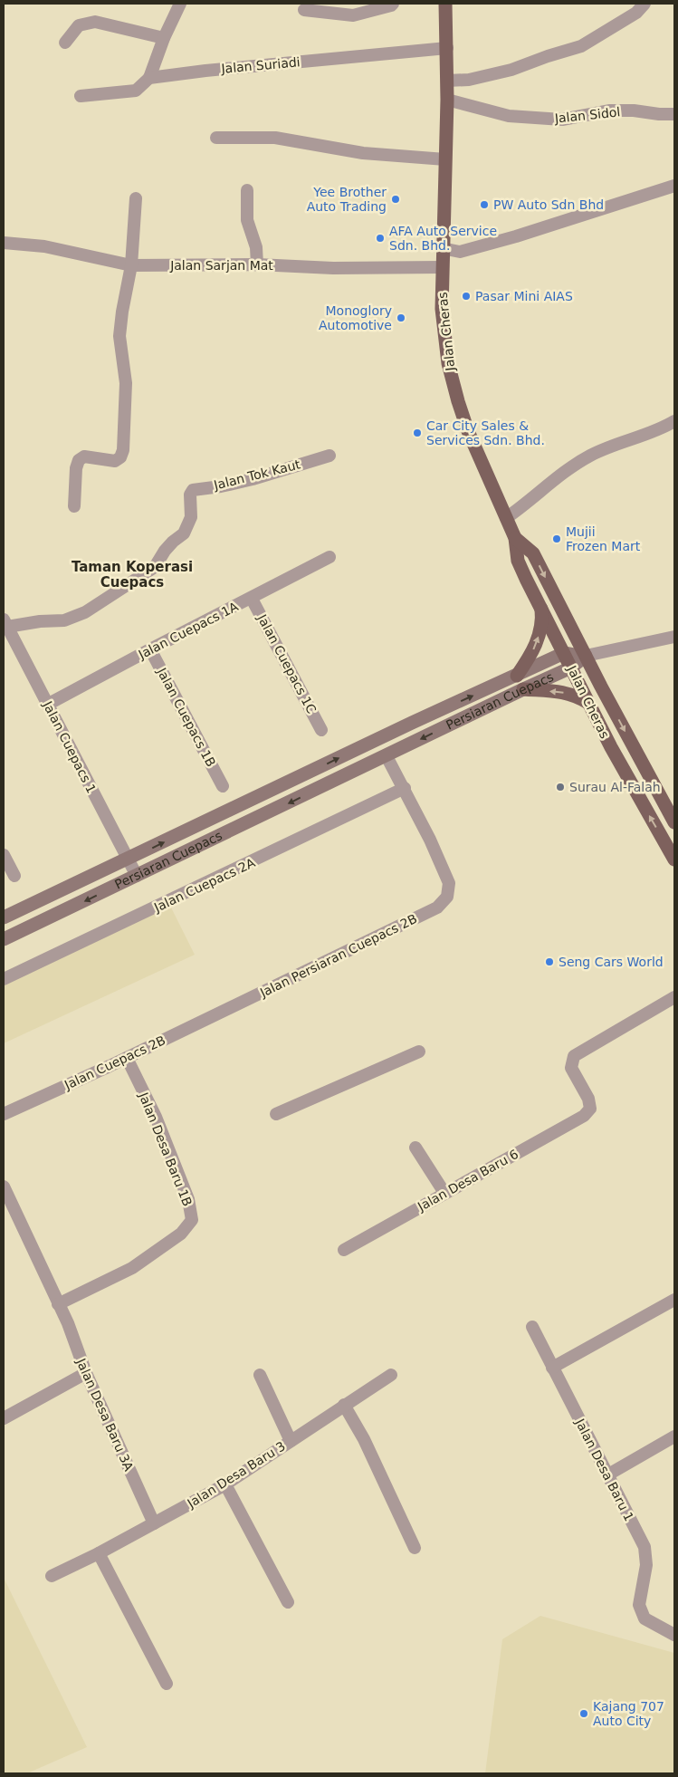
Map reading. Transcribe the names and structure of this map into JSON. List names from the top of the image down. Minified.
{"streets":{"main road":["Jalan Cheras"],"street":["Jalan Suriadi","Jalan Sidol","Jalan Sarjan Mat","Jalan Tok Kaut","Jalan Cuepacs 1A","Jalan Cuepacs 1C","Persiaran Cuepacs","Jalan Cuepacs 1B","Jalan Cuepacs 1","Jalan Cuepacs 2A","Jalan Persiaran Cuepacs 2B","Jalan Cuepacs 2B","Jalan Desa Baru 1B","Jalan Desa Baru 6","Jalan Desa Baru 3A","Jalan Desa Baru 1","Jalan Desa Baru 3"]},"crossings":[["Jalan Suriadi","Jalan Cheras"],["Jalan Sidol","Jalan Cheras"],["Jalan Sarjan Mat","Jalan Cheras"],["Jalan Cheras","Persiaran Cuepacs"],["Jalan Tok Kaut","Jalan Cuepacs 1"],["Jalan Cuepacs 1A","Jalan Cuepacs 1C"],["Jalan Cuepacs 1A","Jalan Cuepacs 1B"],["Jalan Cuepacs 1A","Jalan Cuepacs 1"],["Persiaran Cuepacs","Jalan Cuepacs 1"],["Jalan Cuepacs 2A","Jalan Persiaran Cuepacs 2B"],["Jalan Persiaran Cuepacs 2B","Jalan Cuepacs 2B"],["Jalan Cuepacs 2B","Jalan Desa Baru 1B"],["Jalan Desa Baru 1B","Jalan Desa Baru 3A"],["Jalan Desa Baru 3A","Jalan Desa Baru 3"]],"districts":["Taman Koperasi Cuepacs"],"places":["Yee Brother Auto Trading","PW Auto Sdn Bhd","AFA Auto Service Sdn. Bhd.","Pasar Mini AIAS","Monoglory Automotive","Car City Sales & Services Sdn. Bhd.","Mujii Frozen Mart","Surau Al-Falah","Seng Cars World","Kajang 707 Auto City"]}
